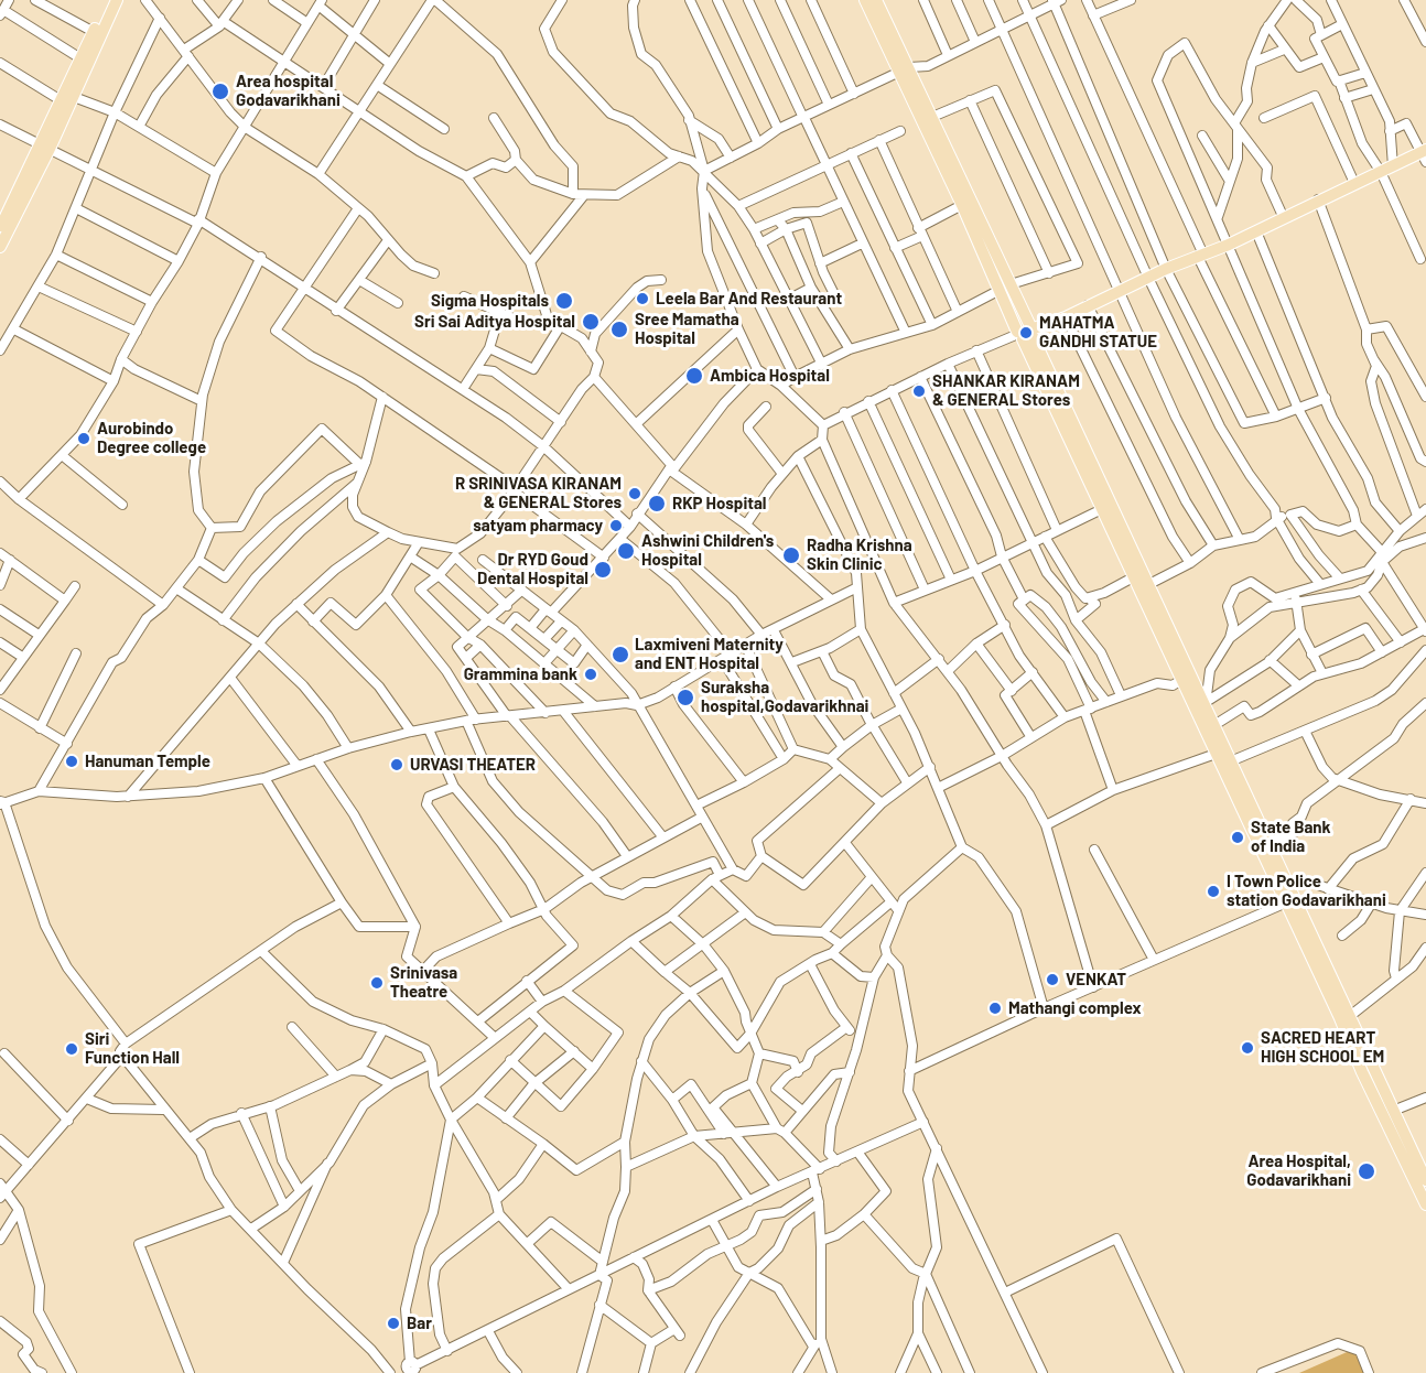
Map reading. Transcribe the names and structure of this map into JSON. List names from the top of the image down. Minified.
{"places":["Area hospital Godavarikhani","Leela Bar And Restaurant","Sigma Hospitals","Sri Sai Aditya Hospital","Sree Mamatha Hospital","MAHATMA GANDHI STATUE","Ambica Hospital","SHANKAR KIRANAM & GENERAL Stores","Aurobindo Degree college","R SRINIVASA KIRANAM & GENERAL Stores","RKP Hospital","satyam pharmacy","Ashwini Children's Hospital","Radha Krishna Skin Clinic","Dr RYD Goud Dental Hospital","Laxmiveni Maternity and ENT Hospital","Grammina bank","Suraksha hospital,Godavarikhnai","Hanuman Temple","URVASI THEATER","State Bank of India","I Town Police station Godavarikhani","VENKAT","Srinivasa Theatre","Mathangi complex","SACRED HEART HIGH SCHOOL EM","Siri Function Hall","Area Hospital, Godavarikhani","Bar"]}
